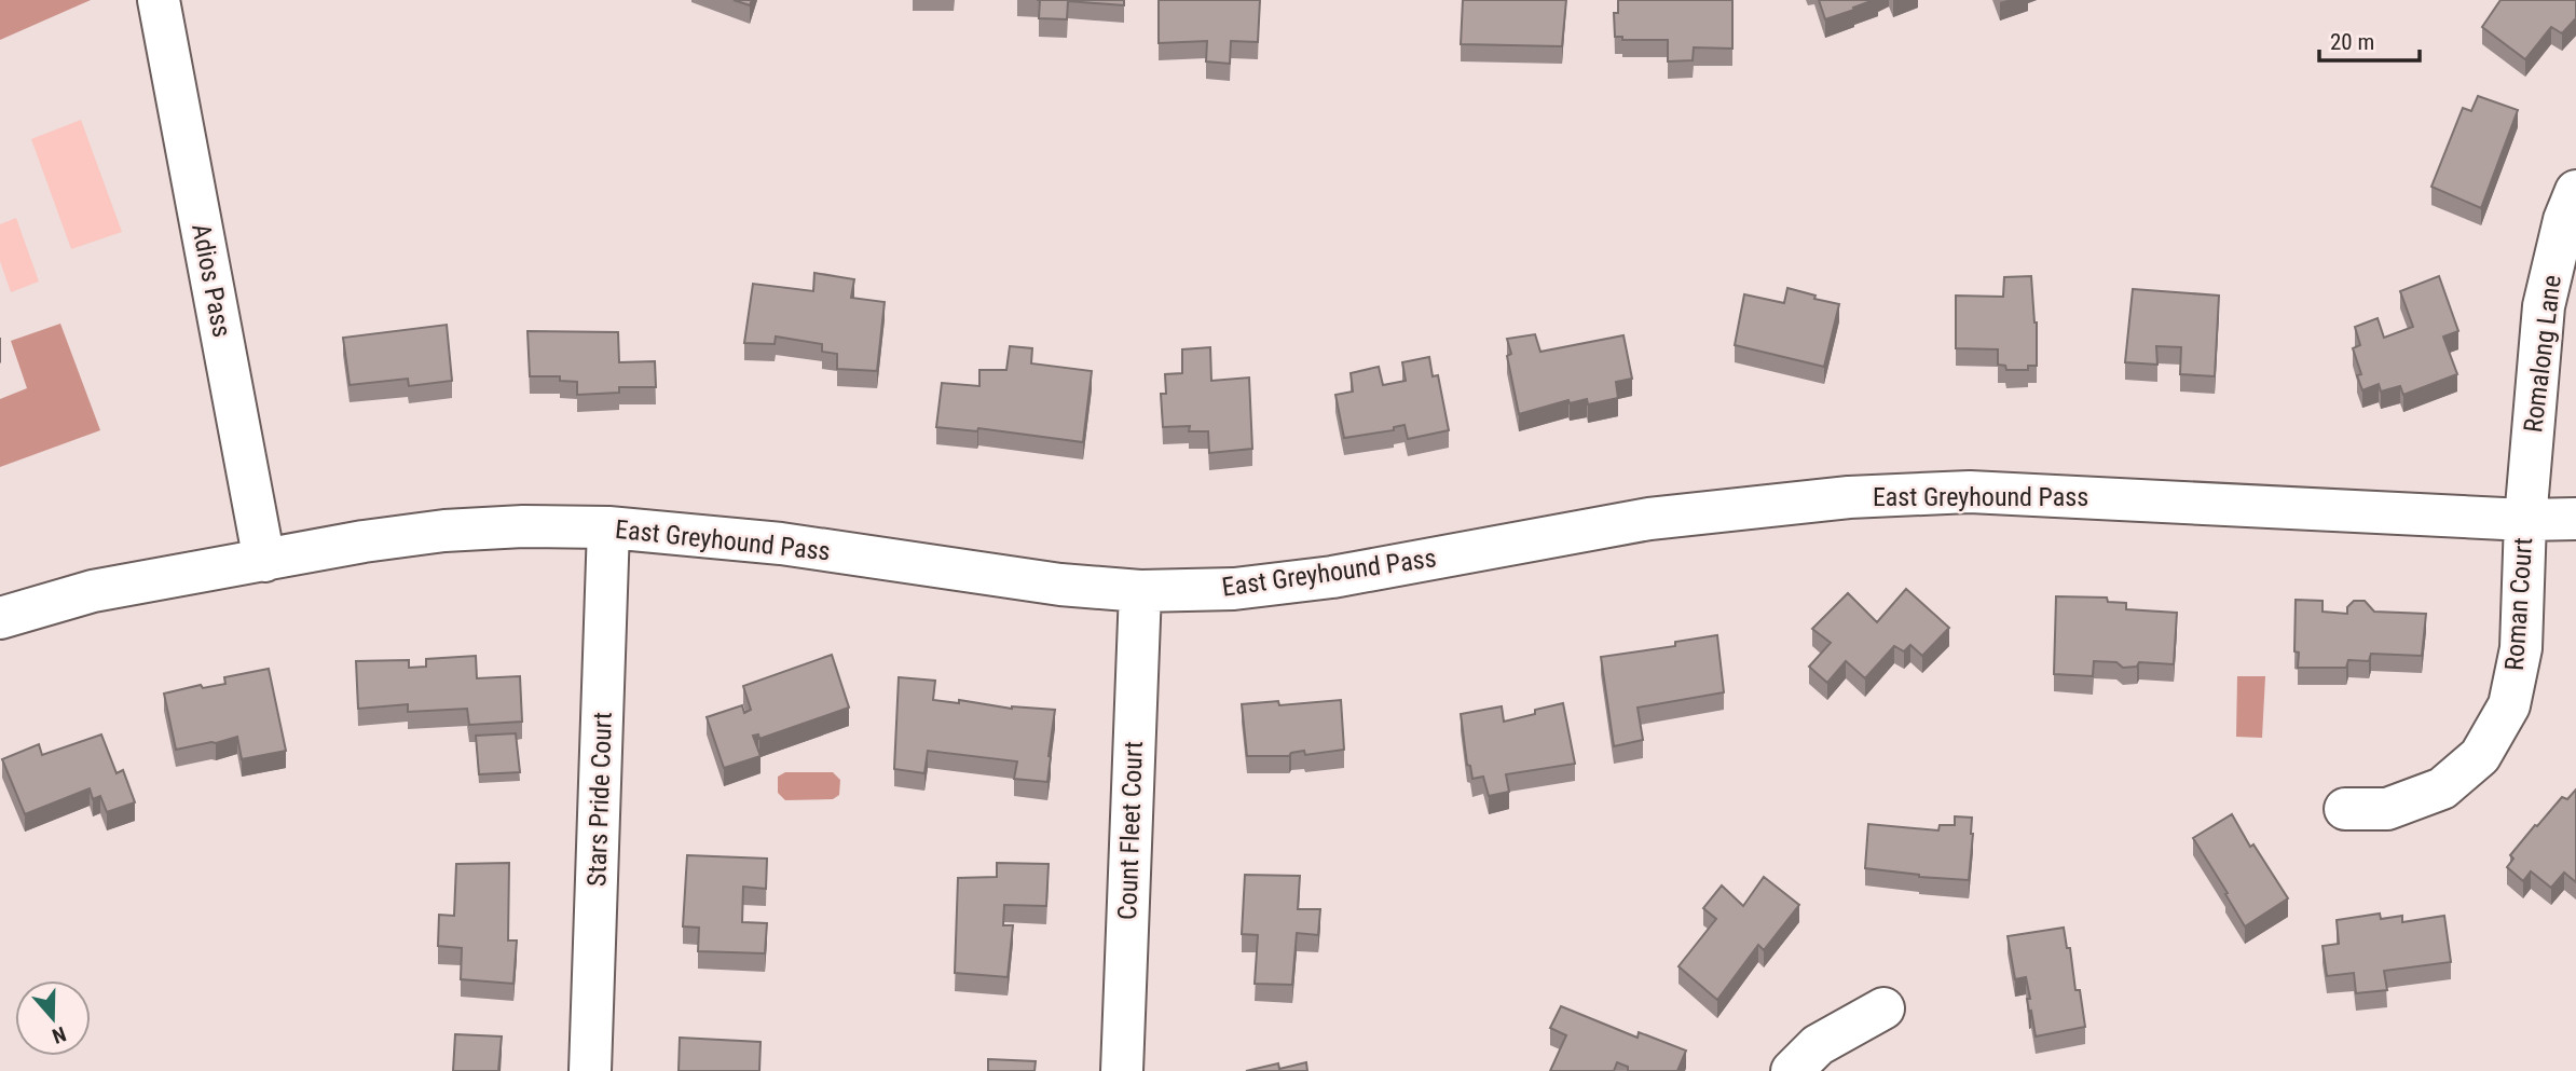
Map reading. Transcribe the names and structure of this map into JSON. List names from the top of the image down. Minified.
{"streets":{"street":["Adios Pass","Romalong Lane","East Greyhound Pass","Roman Court","Stars Pride Court","Count Fleet Court"]},"crossings":[["Adios Pass","East Greyhound Pass"],["Romalong Lane","East Greyhound Pass"],["Romalong Lane","Roman Court"],["East Greyhound Pass","Roman Court"],["East Greyhound Pass","Stars Pride Court"],["East Greyhound Pass","Count Fleet Court"]],"scale_bar":"20 m","north":"bottom"}
